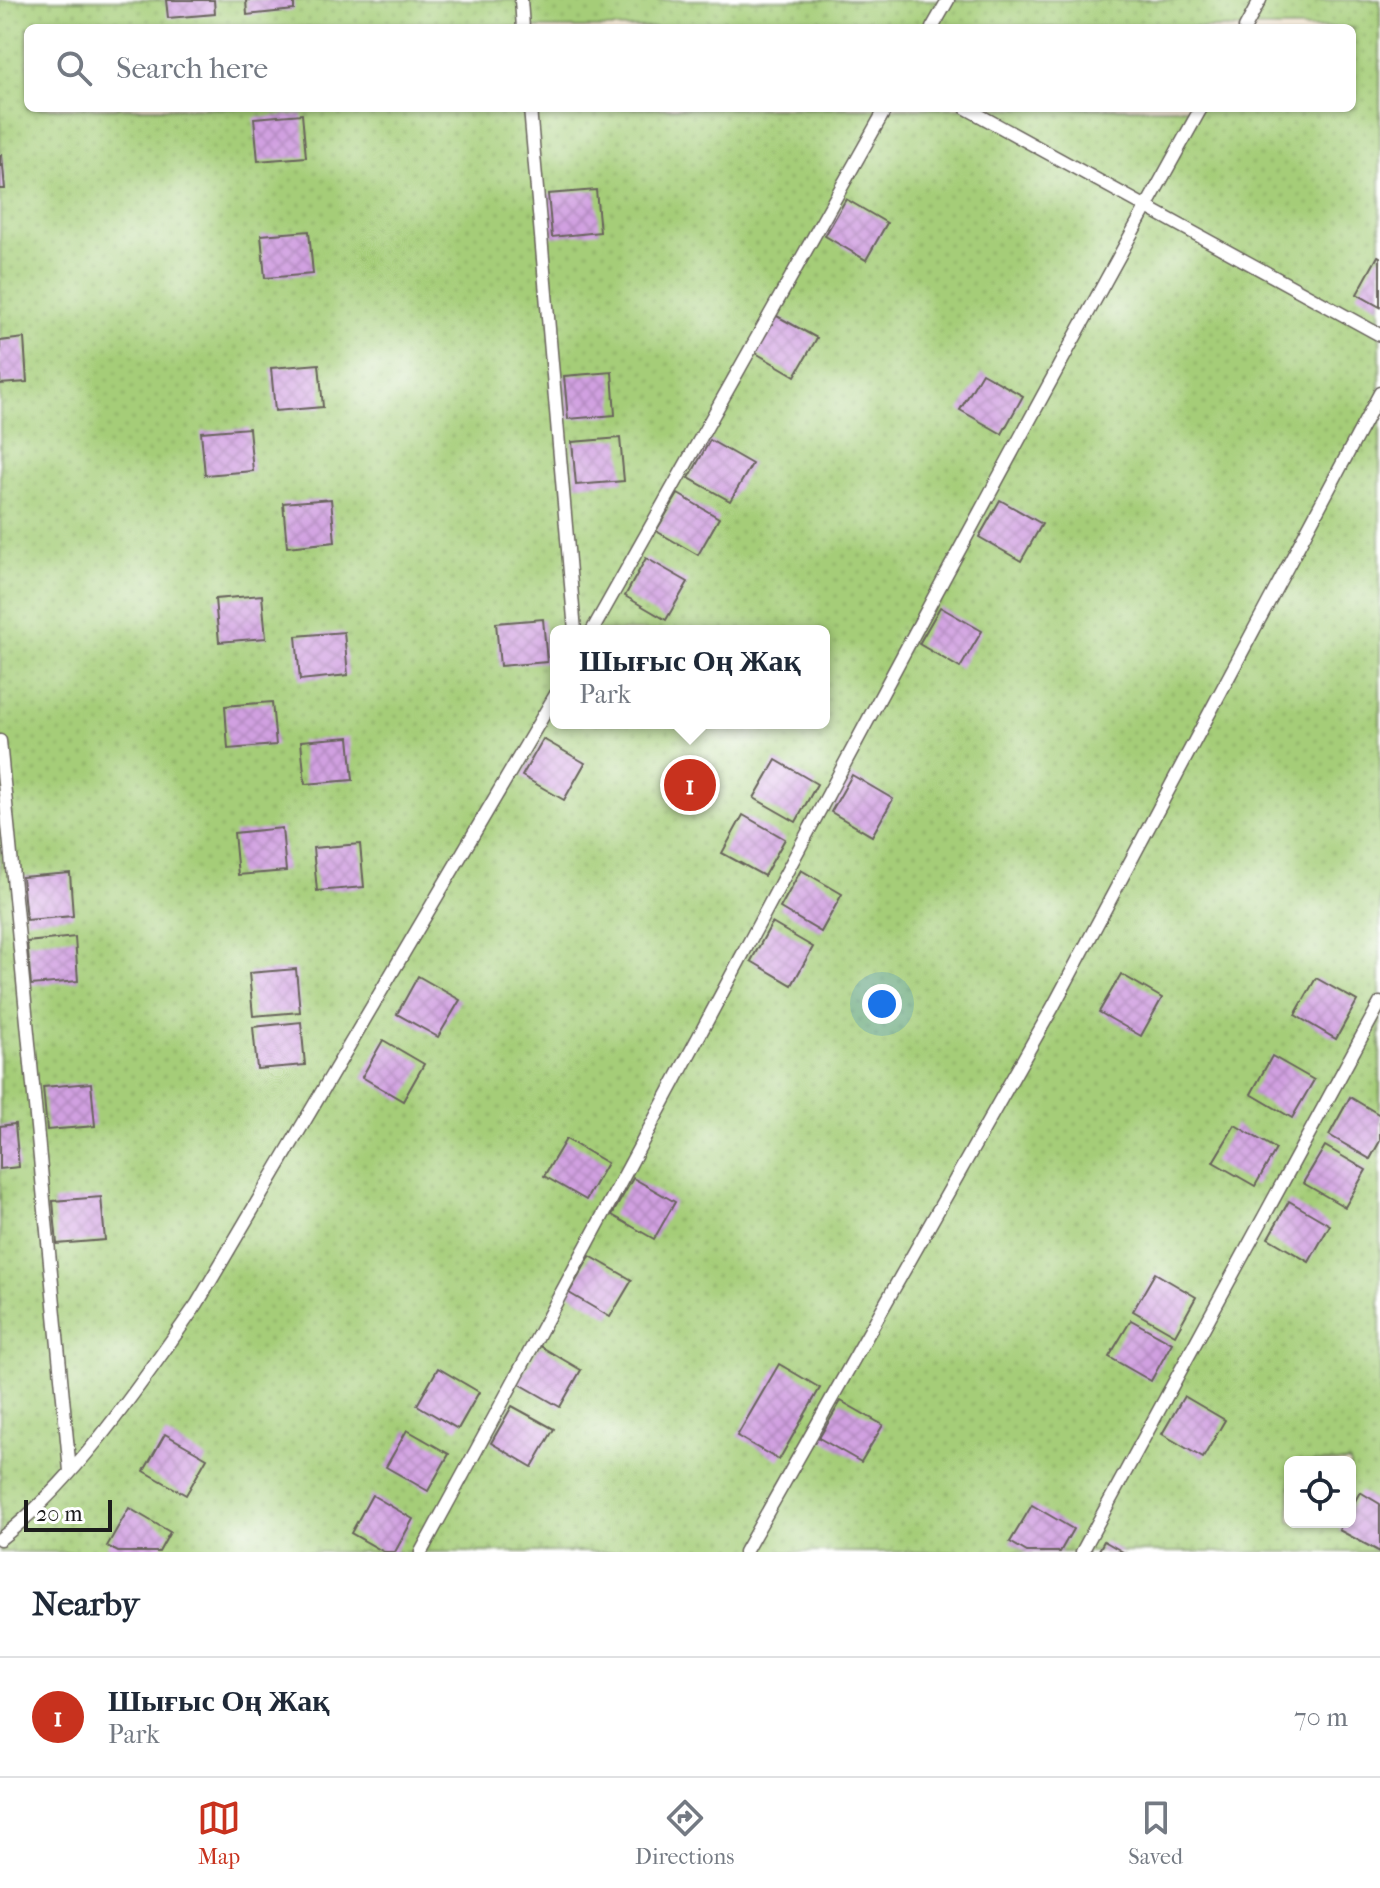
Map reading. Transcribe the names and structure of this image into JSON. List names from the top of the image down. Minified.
{"scale_bar":"20 m","page":{"search":"Search here","popup":["Шығыс Оң Жақ","Park"],"pins":"1","scale":"20 m","heading":"Nearby","list":[{"mark":"1","name":"Шығыс Оң Жақ","note":"Park","value":"70 m"}],"nav":["Map","Directions","Saved"]}}
